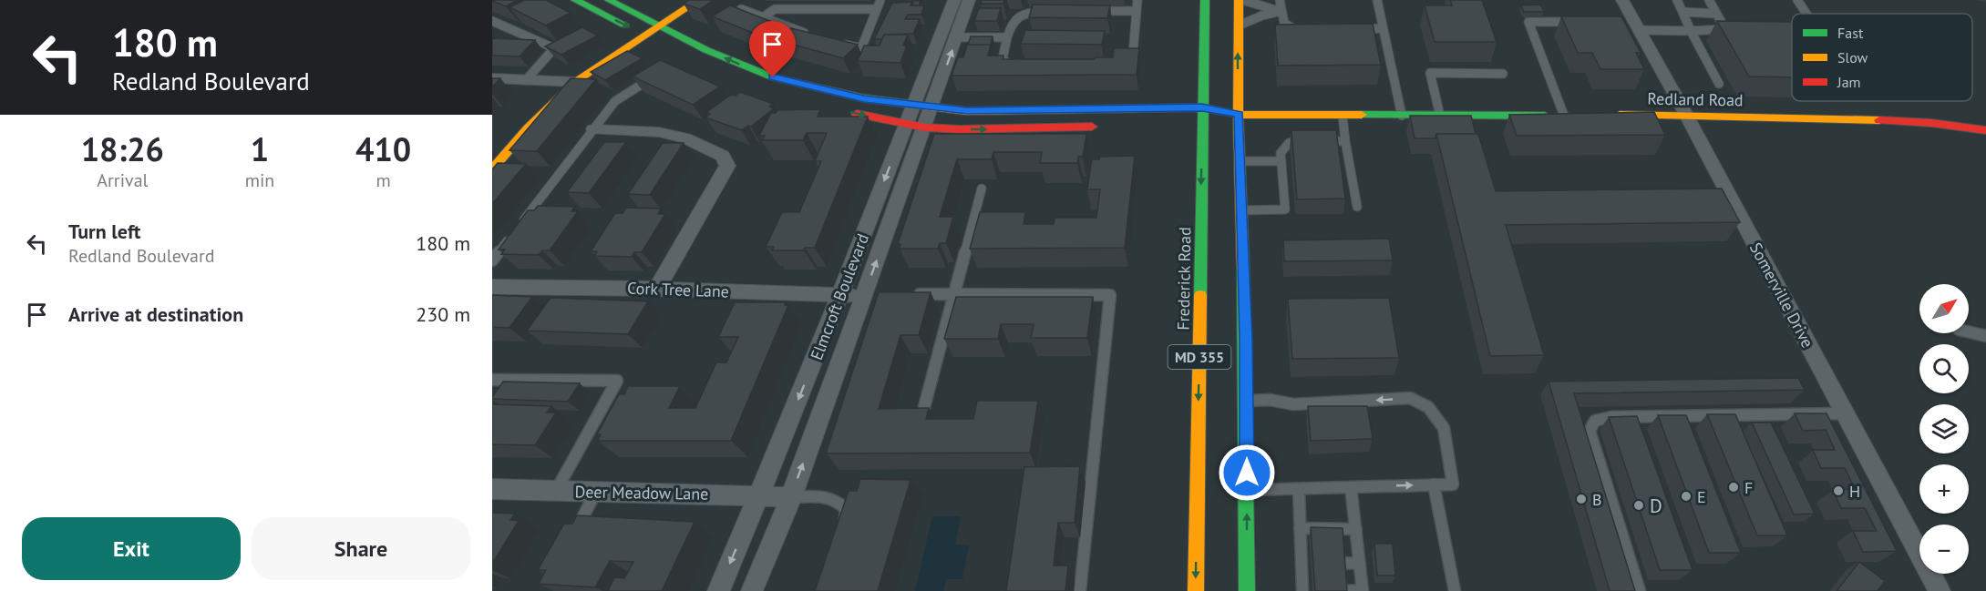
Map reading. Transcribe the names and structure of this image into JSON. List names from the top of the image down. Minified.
{"streets":{"main road":["Redland Road","Frederick Road","MD 355"],"street":["Cork Tree Lane","Somerville Drive","Elmcroft Boulevard","Deer Meadow Lane"]},"crossings":[["Redland Road","Somerville Drive"],["Cork Tree Lane","Elmcroft Boulevard"],["Elmcroft Boulevard","Deer Meadow Lane"]],"places":["F","H","E","B","D"],"legend":["Fast","Slow","Jam"],"north":"top right","page":{"turn":["180 m","Redland Boulevard"],"eta":["18:26","Arrival","1","min","410","m"],"list":[{"name":"Turn left","note":"Redland Boulevard","value":"180 m"},{"name":"Arrive at destination","value":"230 m"}],"map_buttons":["+","−"],"buttons":["Exit","Share"]}}
